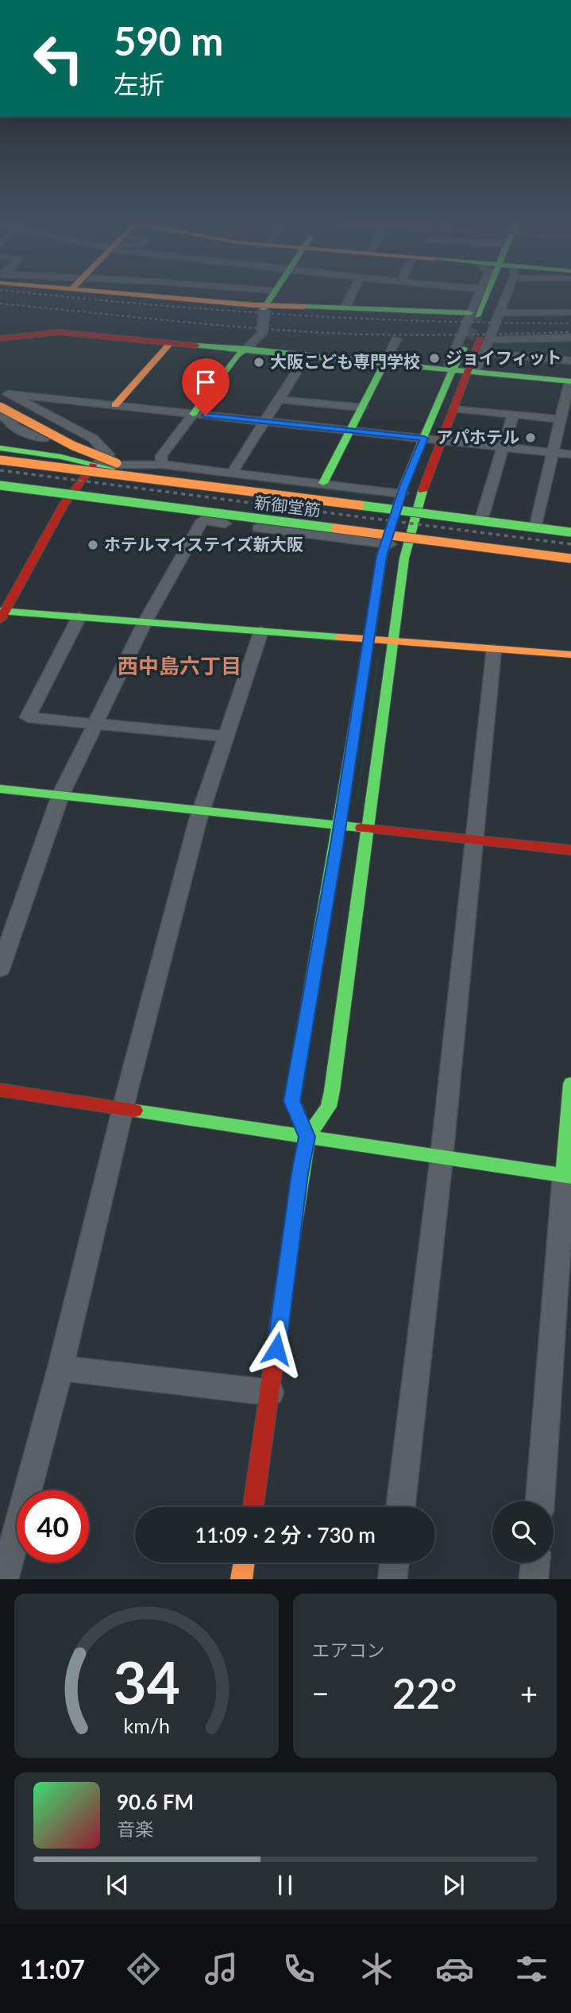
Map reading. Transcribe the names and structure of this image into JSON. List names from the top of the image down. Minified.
{"streets":{"main road":["新御堂筋"]},"districts":["西中島六丁目"],"places":["ジョイフィット","大阪こども専門学校","アパホテル","ホテルマイステイズ新大阪"],"page":{"turn":["590 m","左折"],"limit":"40","trip":"11:09 · 2 分 · 730 m","tile":"エアコン","heat":["−","22°","+"],"song":["90.6 FM","音楽"],"tabs":"11:07","gauge":["34","km/h"]}}
